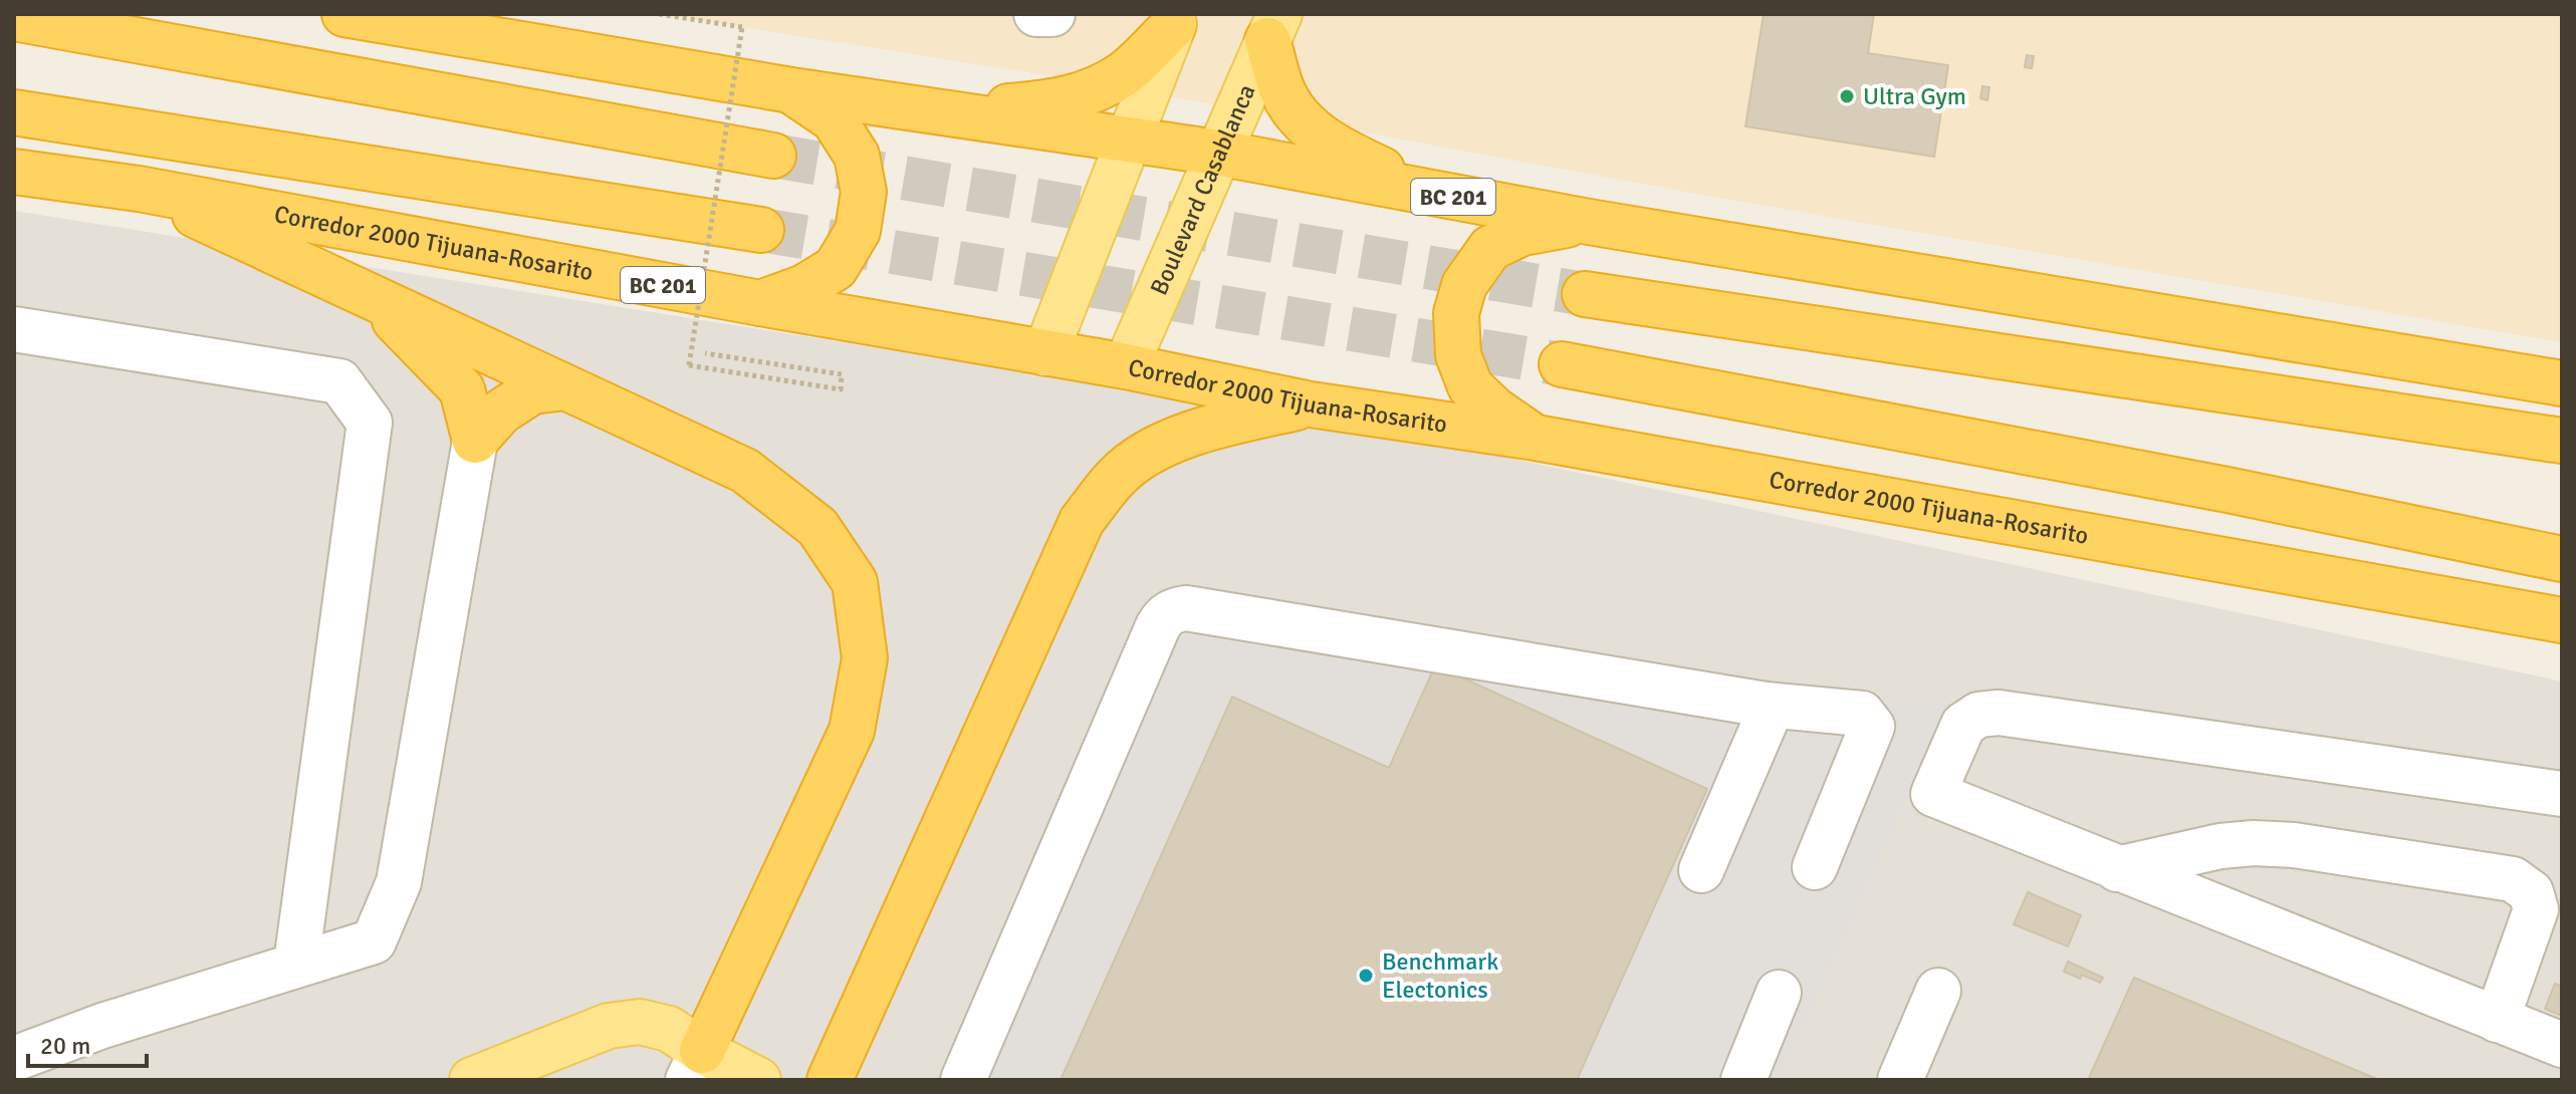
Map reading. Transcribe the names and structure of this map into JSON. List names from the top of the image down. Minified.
{"streets":{"highway":["BC 201","Corredor 2000 Tijuana-Rosarito"],"main road":["Boulevard Casablanca"]},"crossings":[["Boulevard Casablanca","BC 201"],["Boulevard Casablanca","Corredor 2000 Tijuana-Rosarito"]],"places":["Ultra Gym","Benchmark Electonics"],"scale_bar":"20 m"}
